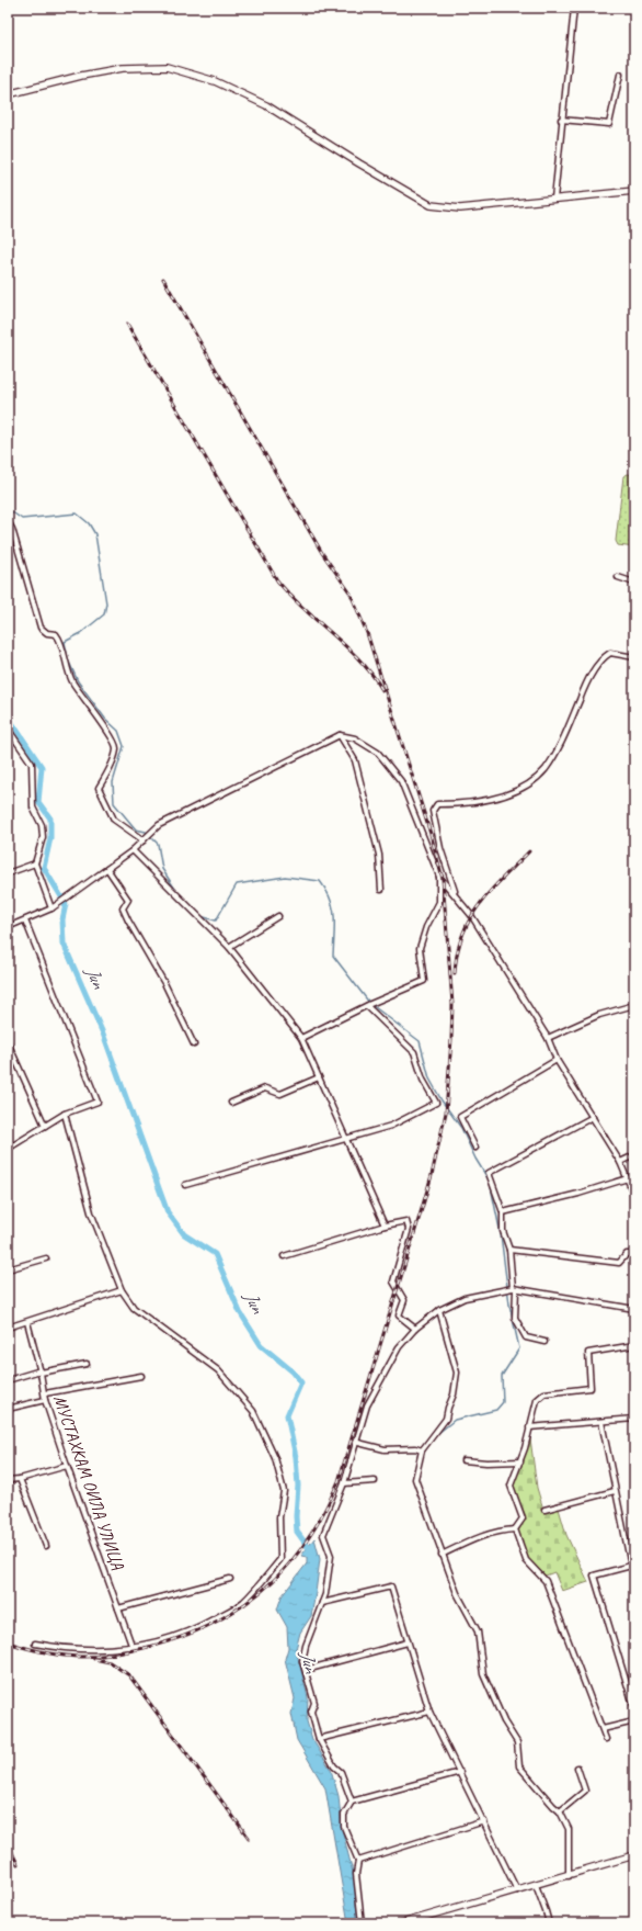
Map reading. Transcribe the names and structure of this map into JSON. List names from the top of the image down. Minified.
{"streets":{"street":["МУСТАХКАМ ОИЛА УЛИЦА"]},"water":["Jun"]}
